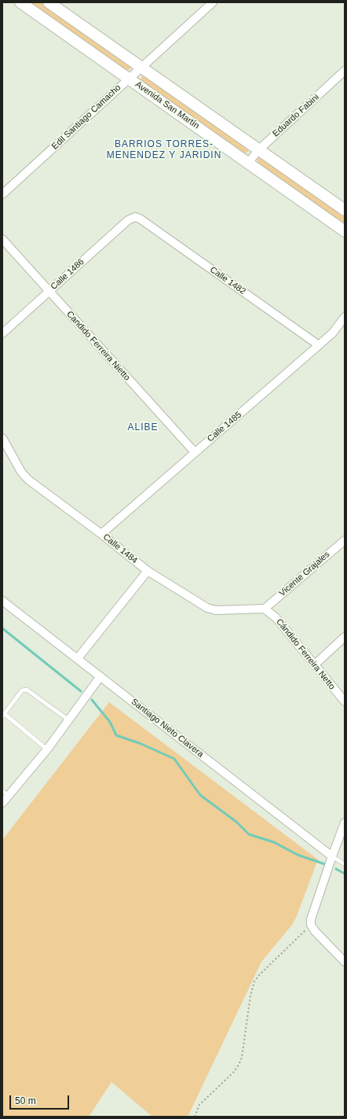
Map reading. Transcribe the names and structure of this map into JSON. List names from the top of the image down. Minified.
{"streets":{"street":["Avenida San Martín","Eduardo Fabini","Edil Santiago Camacho","Calle 1486","Calle 1482","Candido Ferreira Nietto","Calle 1485","Calle 1484","Vicente Grajales","Cándido Ferreira Netto","Santiago Nieto Clavera"]},"crossings":[["Avenida San Martín","Eduardo Fabini"],["Avenida San Martín","Edil Santiago Camacho"],["Calle 1486","Calle 1482"],["Calle 1486","Candido Ferreira Nietto"],["Calle 1482","Calle 1485"],["Candido Ferreira Nietto","Calle 1485"],["Calle 1485","Calle 1484"],["Calle 1484","Vicente Grajales"],["Calle 1484","Cándido Ferreira Netto"],["Vicente Grajales","Cándido Ferreira Netto"]],"districts":["BARRIOS TORRES- MENENDEZ Y JARIDIN","ALIBE"],"scale_bar":"50 m"}
